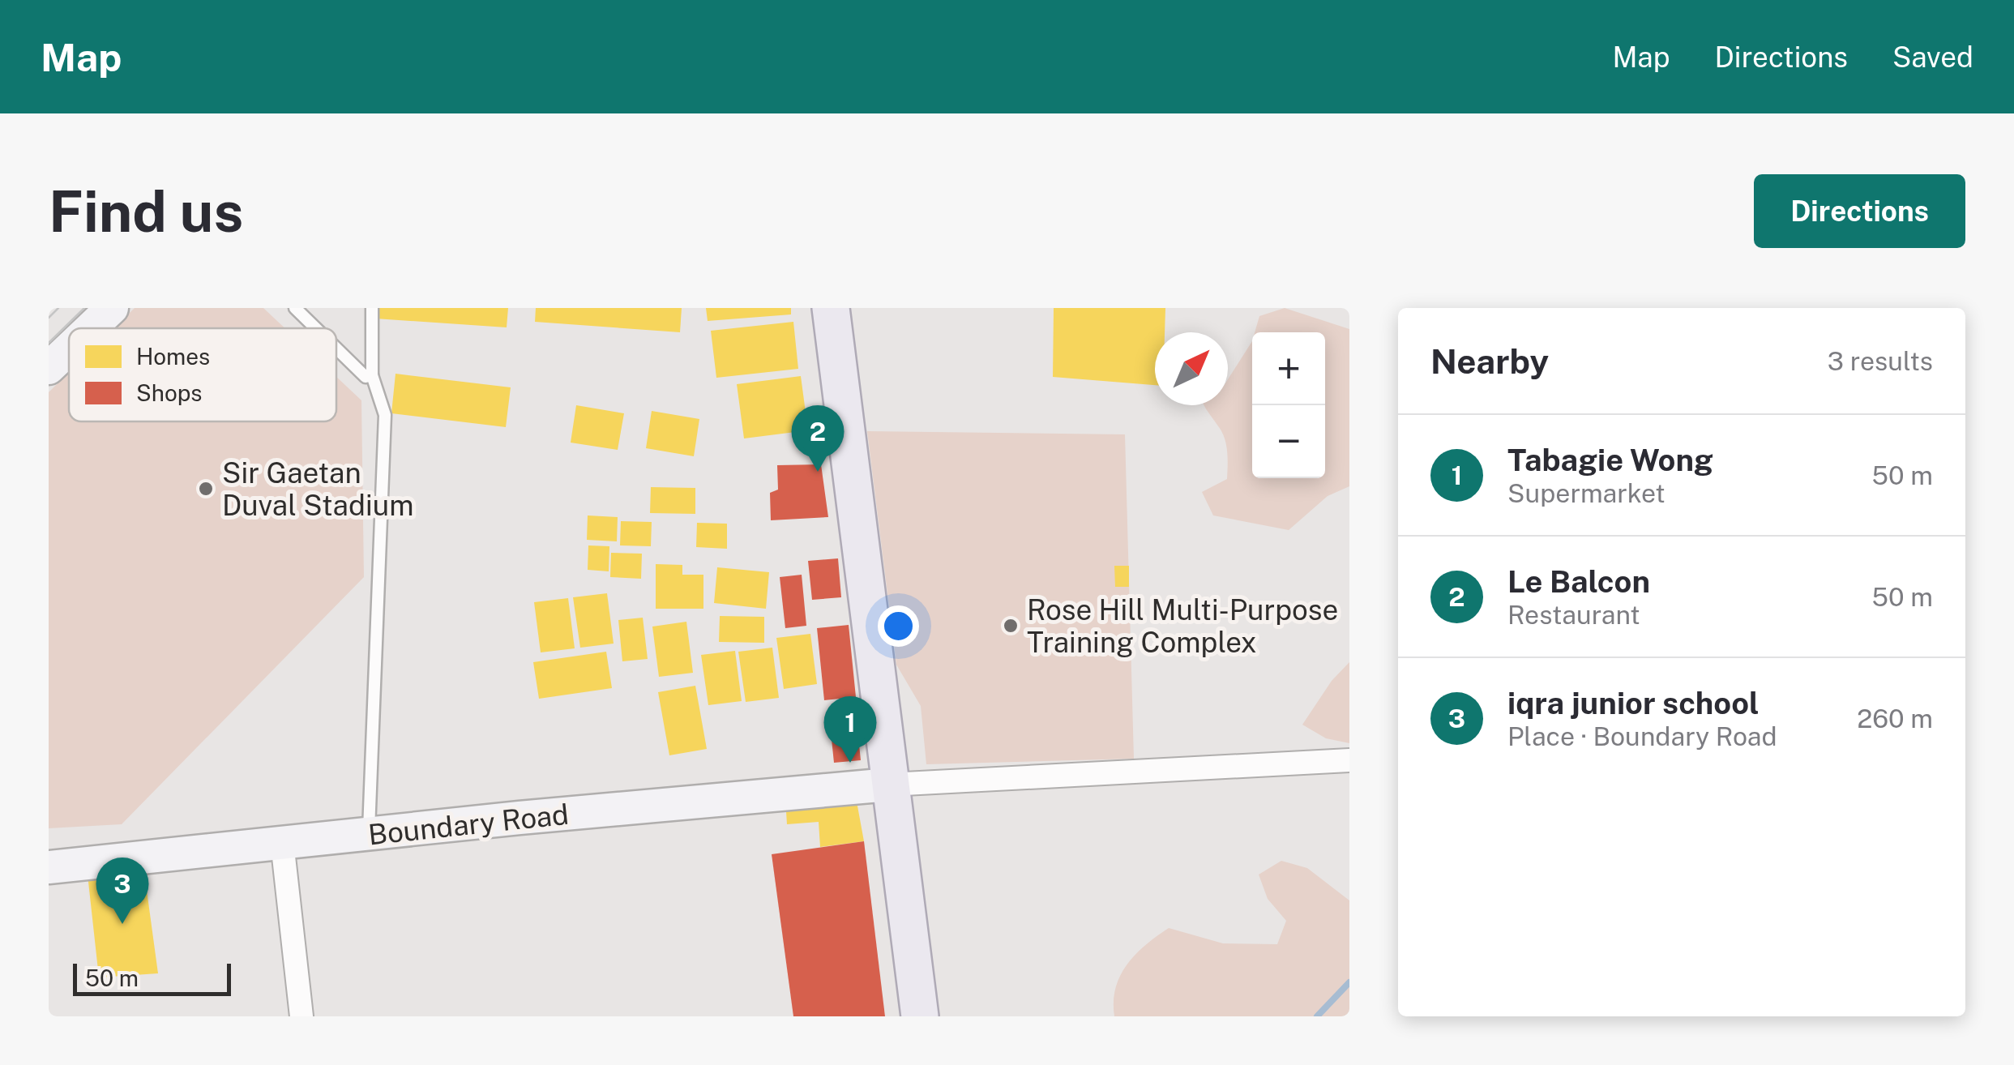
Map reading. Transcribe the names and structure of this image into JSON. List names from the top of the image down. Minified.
{"streets":{"main road":["Boundary Road"]},"places":["Sir Gaetan Duval Stadium","Rose Hill Multi-Purpose Training Complex"],"legend":["Homes","Shops"],"scale_bar":"50 m","north":"top right","page":{"header":"Map","nav":["Map","Directions","Saved"],"buttons":"Directions","title":"Find us","heading":["Nearby","3 results"],"map_buttons":["+","−"],"pins":["2","1","3"],"list":[{"mark":"1","name":"Tabagie Wong","note":"Supermarket","value":"50 m"},{"mark":"2","name":"Le Balcon","note":"Restaurant","value":"50 m"},{"mark":"3","name":"iqra junior school","note":"Place · Boundary Road","value":"260 m"}],"scale":"50 m"}}
